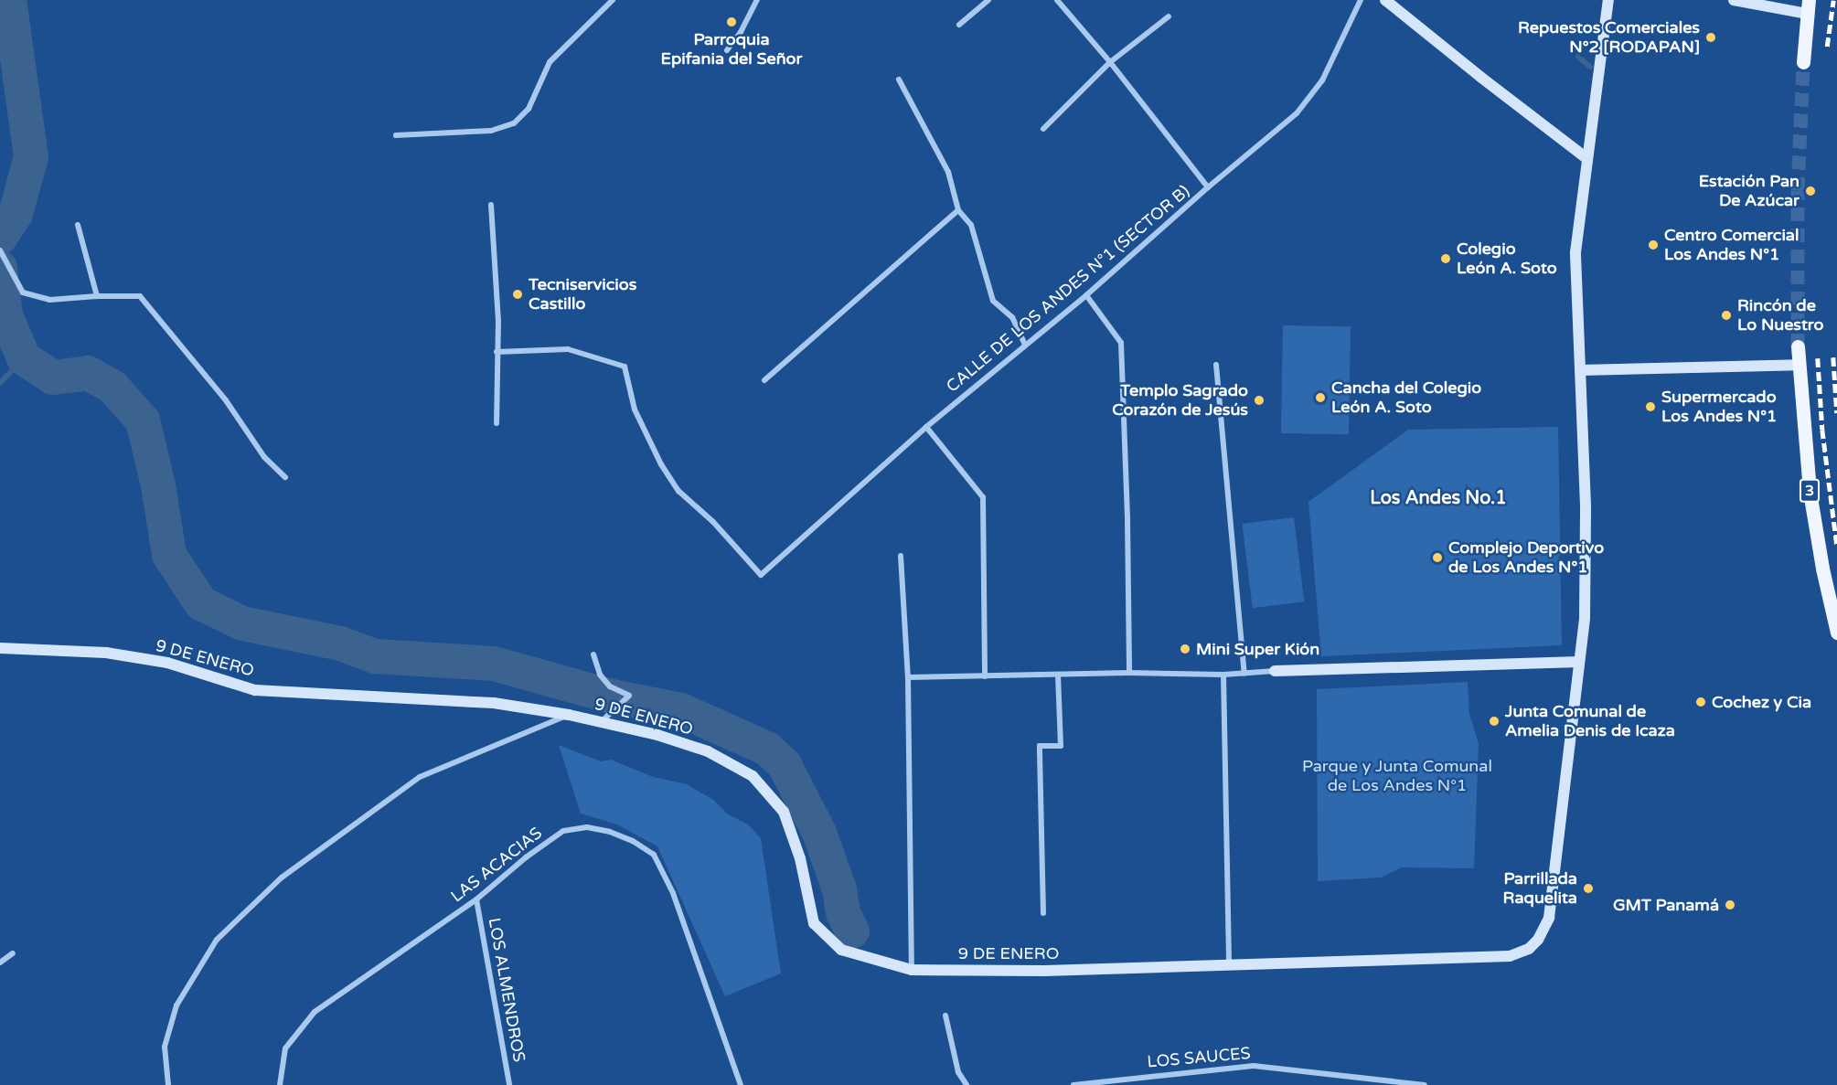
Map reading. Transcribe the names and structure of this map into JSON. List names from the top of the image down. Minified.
{"streets":{"main road":["3"],"street":["CALLE DE LOS ANDES N°1 (SECTOR B)","9 DE ENERO","LAS ACACIAS","LOS ALMENDROS","LOS SAUCES"]},"crossings":[["LAS ACACIAS","LOS ALMENDROS"]],"districts":["Los Andes No.1"],"parks":["Parque y Junta Comunal de Los Andes N°1"],"places":["Parroquia Epifania del Señor","Repuestos Comerciales N°2 [RODAPAN]","Estación Pan De Azúcar","Centro Comercial Los Andes N°1","Colegio León A. Soto","Tecniservicios Castillo","Rincón de Lo Nuestro","Cancha del Colegio León A. Soto","Templo Sagrado Corazón de Jesús","Supermercado Los Andes N°1","Complejo Deportivo de Los Andes N°1","Mini Super Kión","Cochez y Cia","Junta Comunal de Amelia Denis de Icaza","Parrillada Raquelita","GMT Panamá"]}
